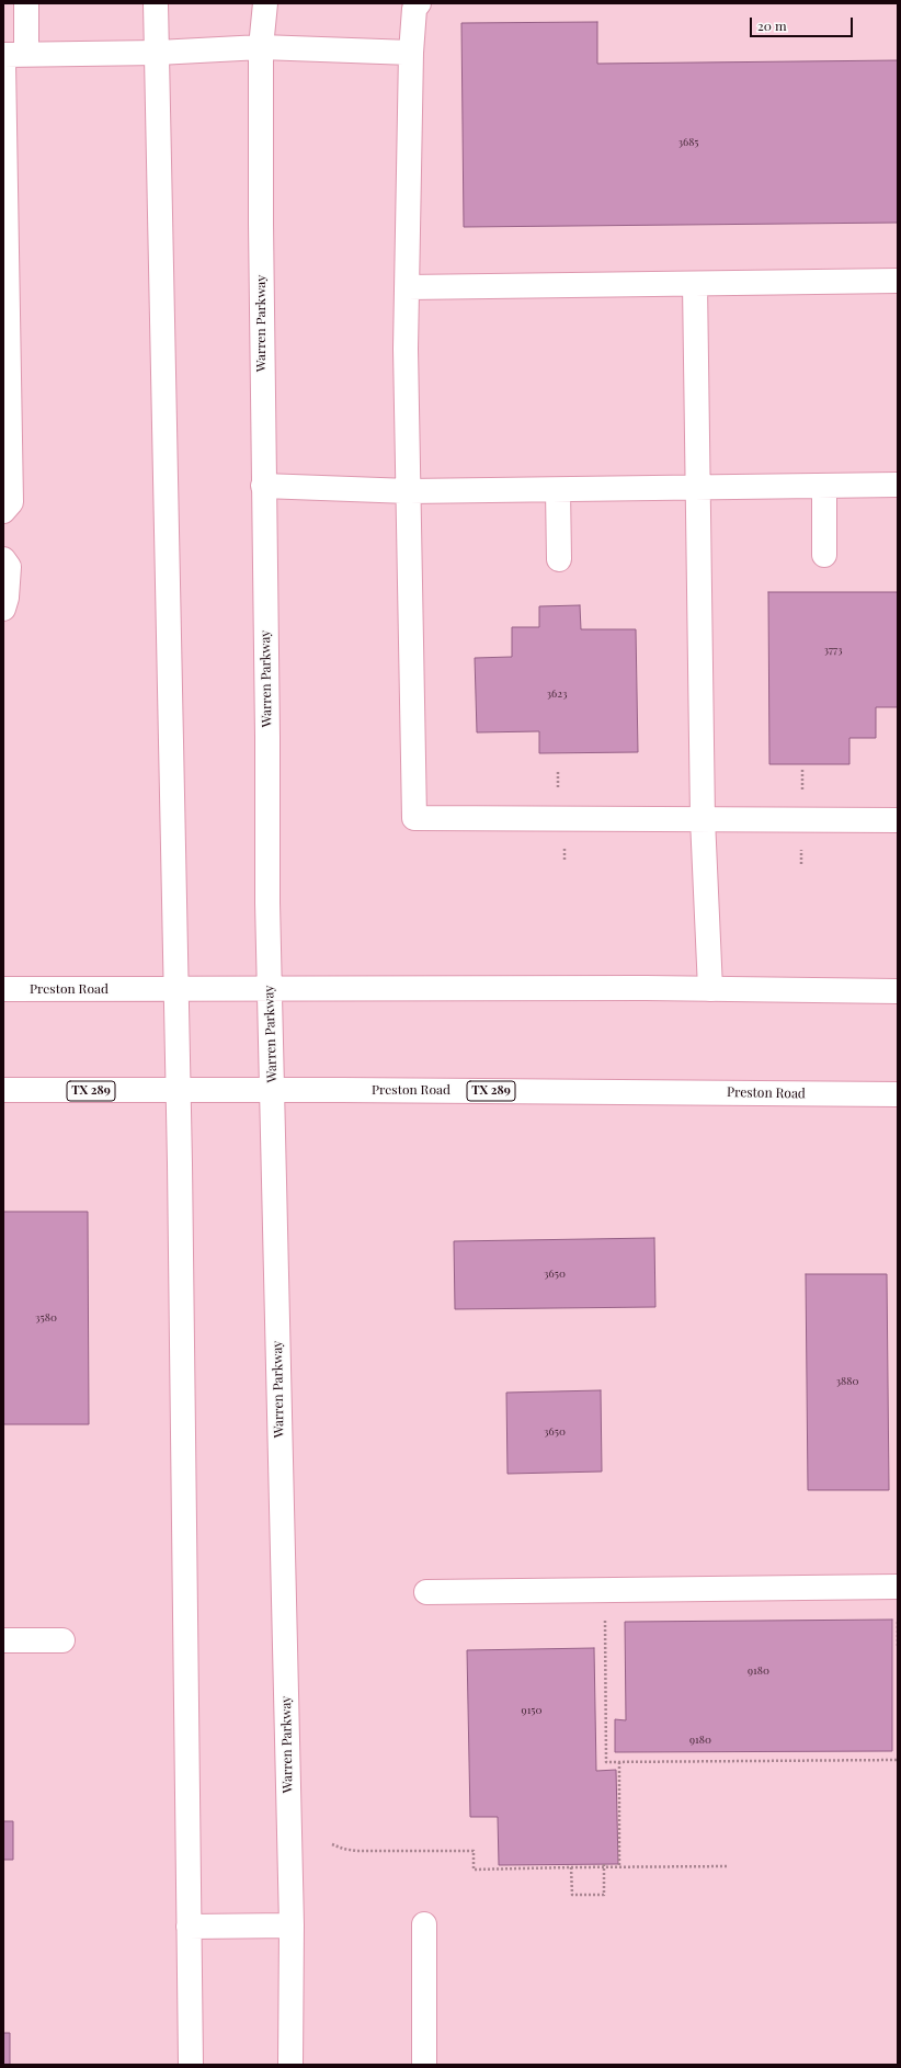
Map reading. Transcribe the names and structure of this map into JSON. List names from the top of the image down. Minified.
{"streets":{"main road":["Warren Parkway","Preston Road","TX 289"]},"crossings":[["Warren Parkway","Preston Road"]],"house_numbers":["3685","3773","3623","3650","3580","3880","3650","9180","9150","9180"],"scale_bar":"20 m"}
